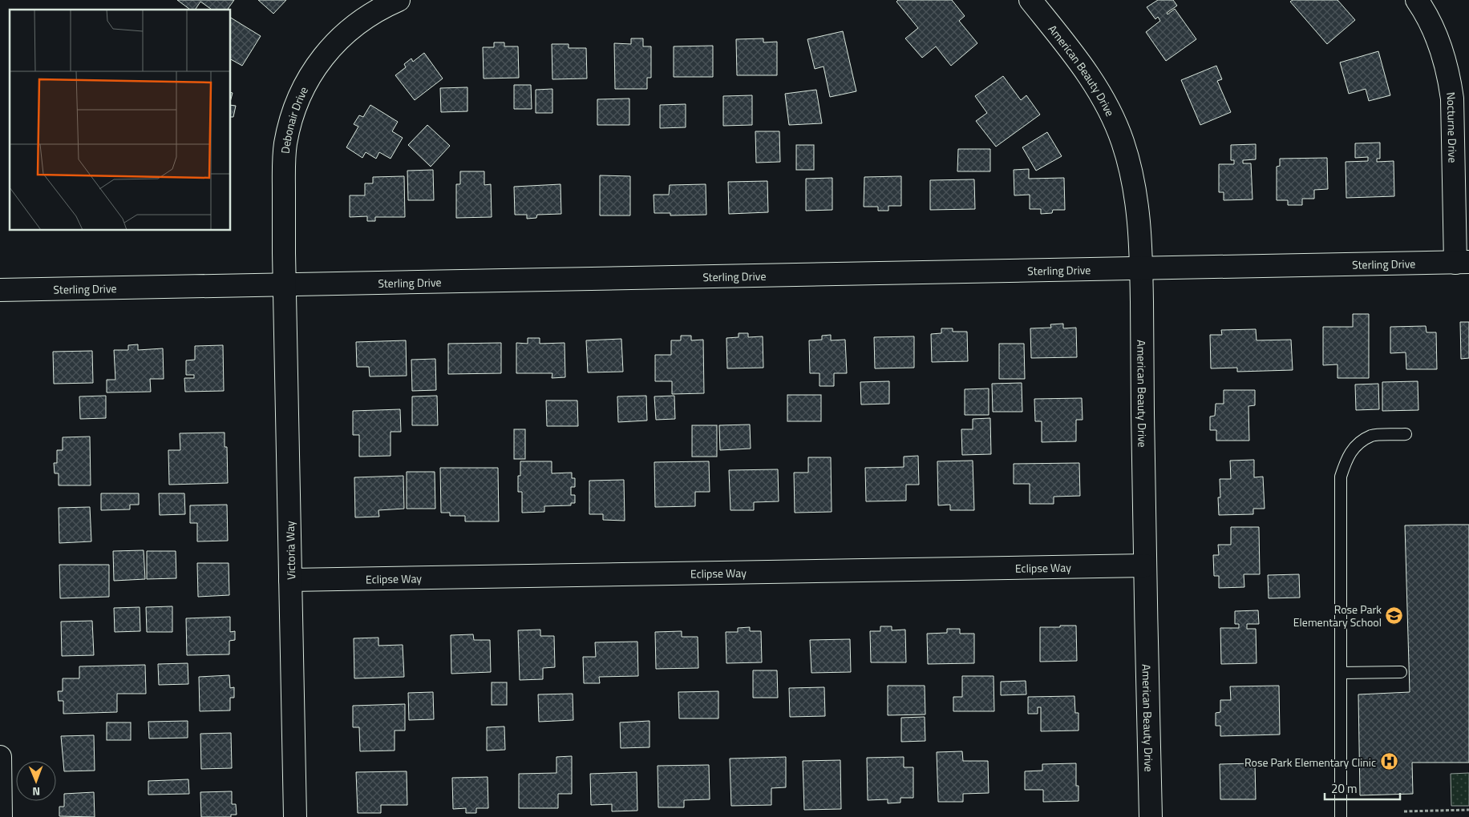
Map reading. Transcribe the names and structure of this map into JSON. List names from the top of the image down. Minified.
{"streets":{"street":["American Beauty Drive","Debonair Drive","Nocturne Drive","Sterling Drive","Victoria Way","Eclipse Way"]},"crossings":[["American Beauty Drive","Sterling Drive"],["American Beauty Drive","Eclipse Way"],["Debonair Drive","Sterling Drive"],["Debonair Drive","Victoria Way"],["Nocturne Drive","Sterling Drive"],["Sterling Drive","Victoria Way"],["Victoria Way","Eclipse Way"]],"places":{"school or university":["Rose Park Elementary School"],"hospital":["Rose Park Elementary Clinic"]},"scale_bar":"20 m","north":"bottom"}
